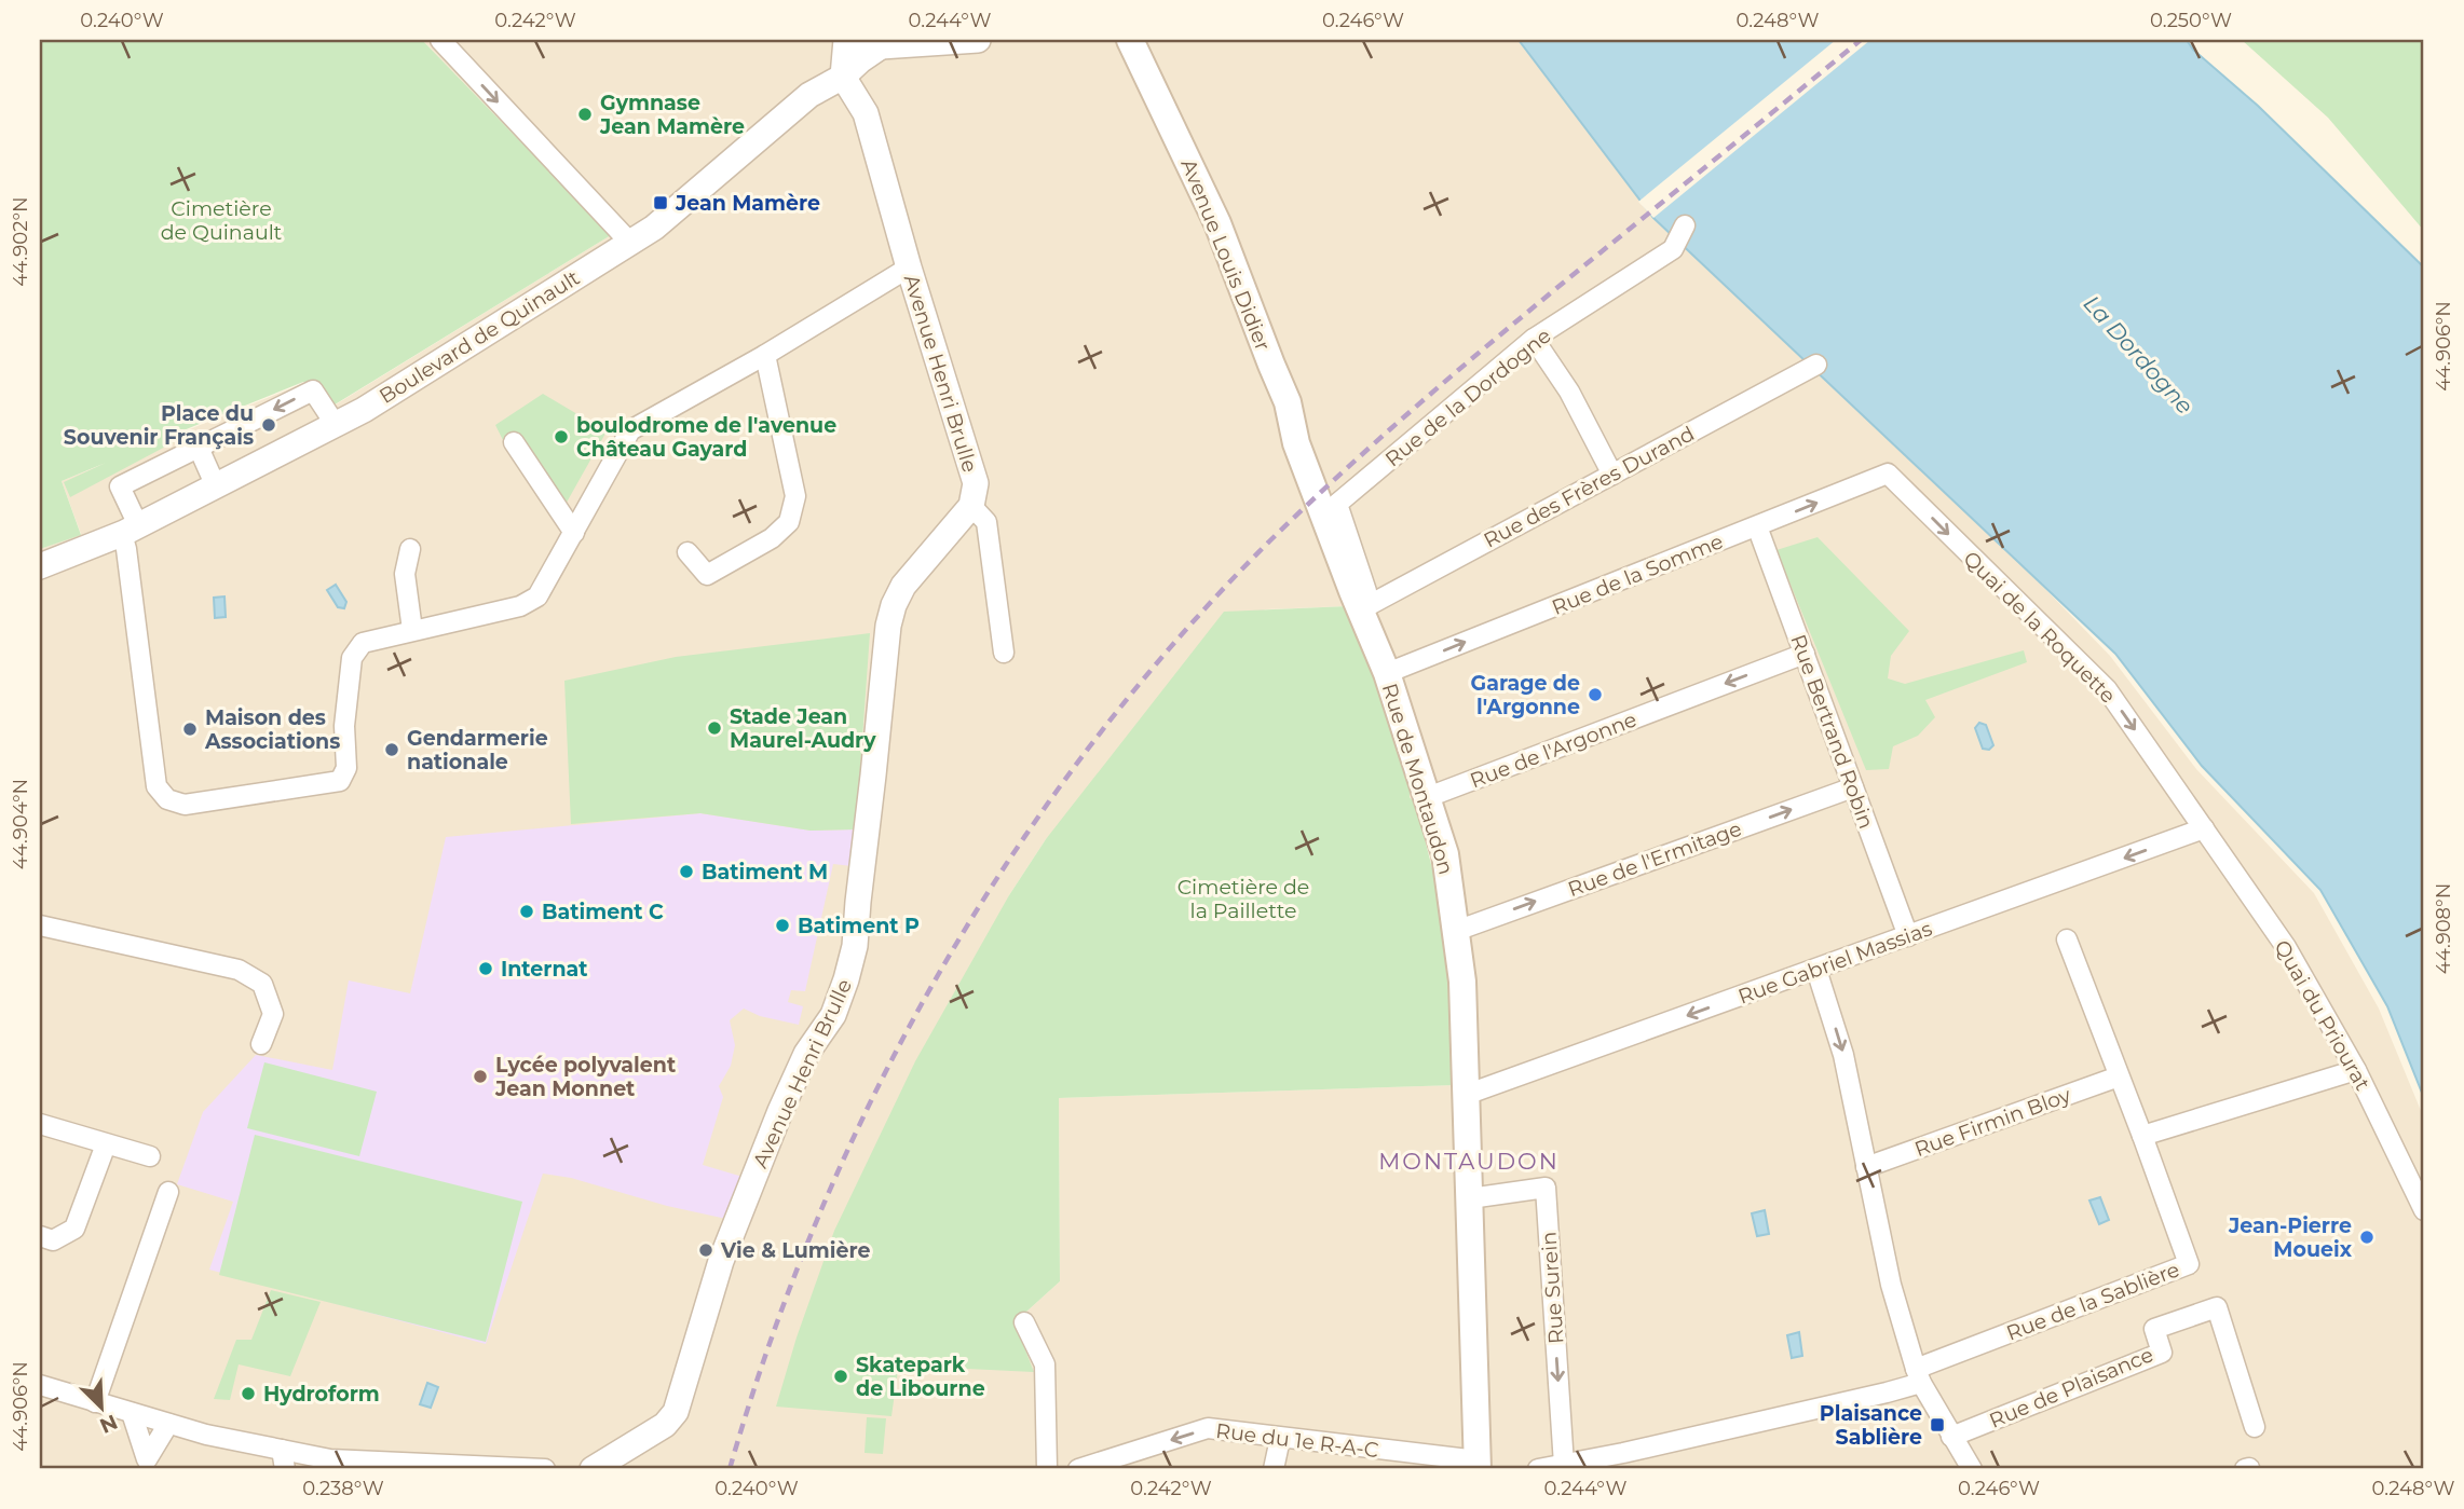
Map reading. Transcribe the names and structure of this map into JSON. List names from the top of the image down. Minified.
{"streets":{"main road":["Avenue Louis Didier","Rue de Montaudon"],"street":["Boulevard de Quinault","Avenue Henri Brulle","Rue de la Dordogne","Rue des Frères Durand","Rue de la Somme","Quai de la Roquette","Rue Bertrand Robin","Rue de l'Argonne","Rue de l'Ermitage","Rue Gabriel Massias","Quai du Priourat","Rue Firmin Bloy","Rue Surein","Rue de la Sablière","Rue de Plaisance","Rue du 1e R-A-C"]},"crossings":[["Avenue Louis Didier","Rue de la Dordogne"],["Avenue Louis Didier","Rue de Montaudon"],["Boulevard de Quinault","Avenue Henri Brulle"],["Rue de la Dordogne","Rue de Montaudon"],["Rue des Frères Durand","Rue de Montaudon"],["Rue de la Somme","Quai de la Roquette"],["Rue de la Somme","Rue Bertrand Robin"],["Rue de la Somme","Rue de Montaudon"],["Quai de la Roquette","Rue Gabriel Massias"],["Quai de la Roquette","Quai du Priourat"],["Rue Bertrand Robin","Rue de l'Argonne"],["Rue Bertrand Robin","Rue de l'Ermitage"],["Rue Bertrand Robin","Rue Gabriel Massias"],["Rue de l'Argonne","Rue de Montaudon"],["Rue de Montaudon","Rue de l'Ermitage"],["Rue de Montaudon","Rue Gabriel Massias"],["Rue de Montaudon","Rue Surein"],["Rue de Montaudon","Rue du 1e R-A-C"],["Rue Gabriel Massias","Quai du Priourat"],["Rue Surein","Rue de la Sablière"]],"one_way":["Rue de la Somme","Quai de la Roquette","Rue de l'Argonne","Rue de l'Ermitage","Rue Gabriel Massias","Rue du 1e R-A-C"],"districts":["MONTAUDON"],"water":["La Dordogne"],"parks":["Cimetière de Quinault","Cimetière de la Paillette"],"places":{"other":["Gymnase Jean Mamère","Place du Souvenir Français","boulodrome de l'avenue Château Gayard","Garage de l'Argonne","Stade Jean Maurel-Audry","Maison des Associations","Gendarmerie nationale","Batiment M","Batiment C","Batiment P","Internat","Lycée polyvalent Jean Monnet","Jean-Pierre Moueix","Vie & Lumière","Skatepark de Libourne","Hydroform"],"transit":["Jean Mamère","Plaisance Sablière"]},"north":"bottom right","coordinates":["0.240°W","0.242°W","0.244°W","0.246°W","0.248°W","0.250°W","44.902°N","44.906°N","44.904°N","44.908°N","0.238°W"]}
